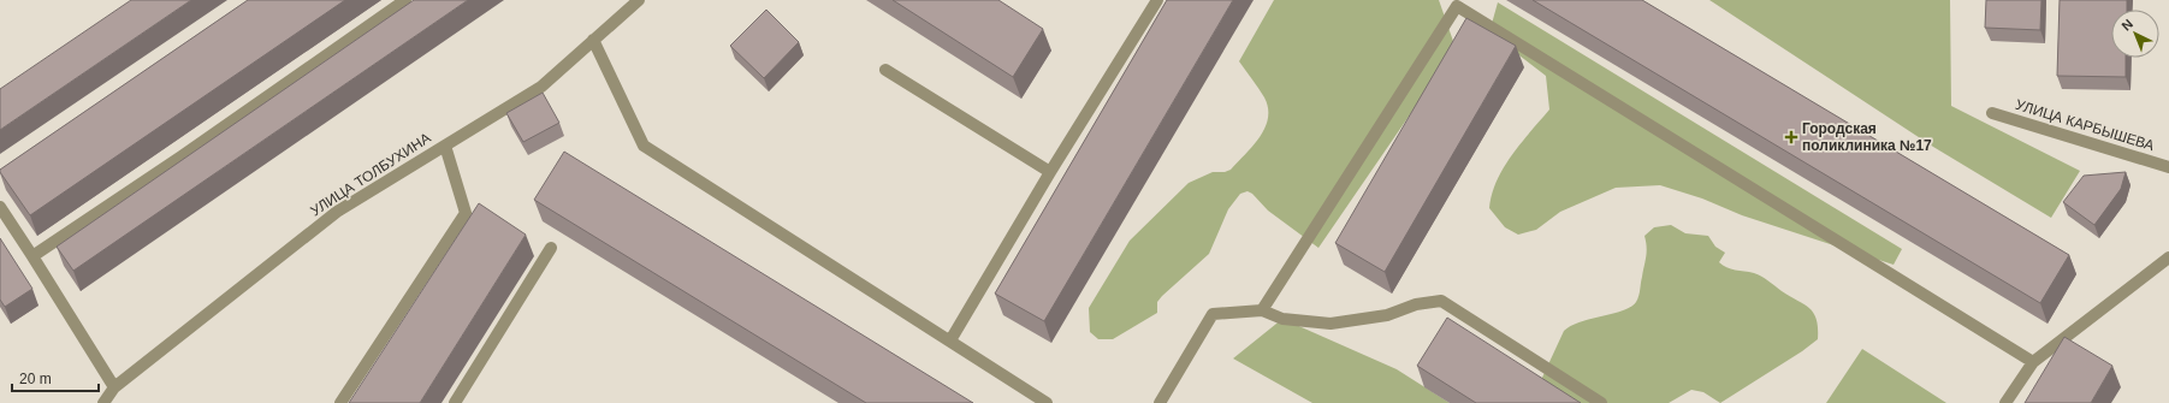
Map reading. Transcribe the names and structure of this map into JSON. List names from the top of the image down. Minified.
{"streets":{"street":["УЛИЦА КАРБЫШЕВА","УЛИЦА ТОЛБУХИНА"]},"places":{"health":["Городская поликлиника №17"]},"scale_bar":"20 m","north":"top left"}
